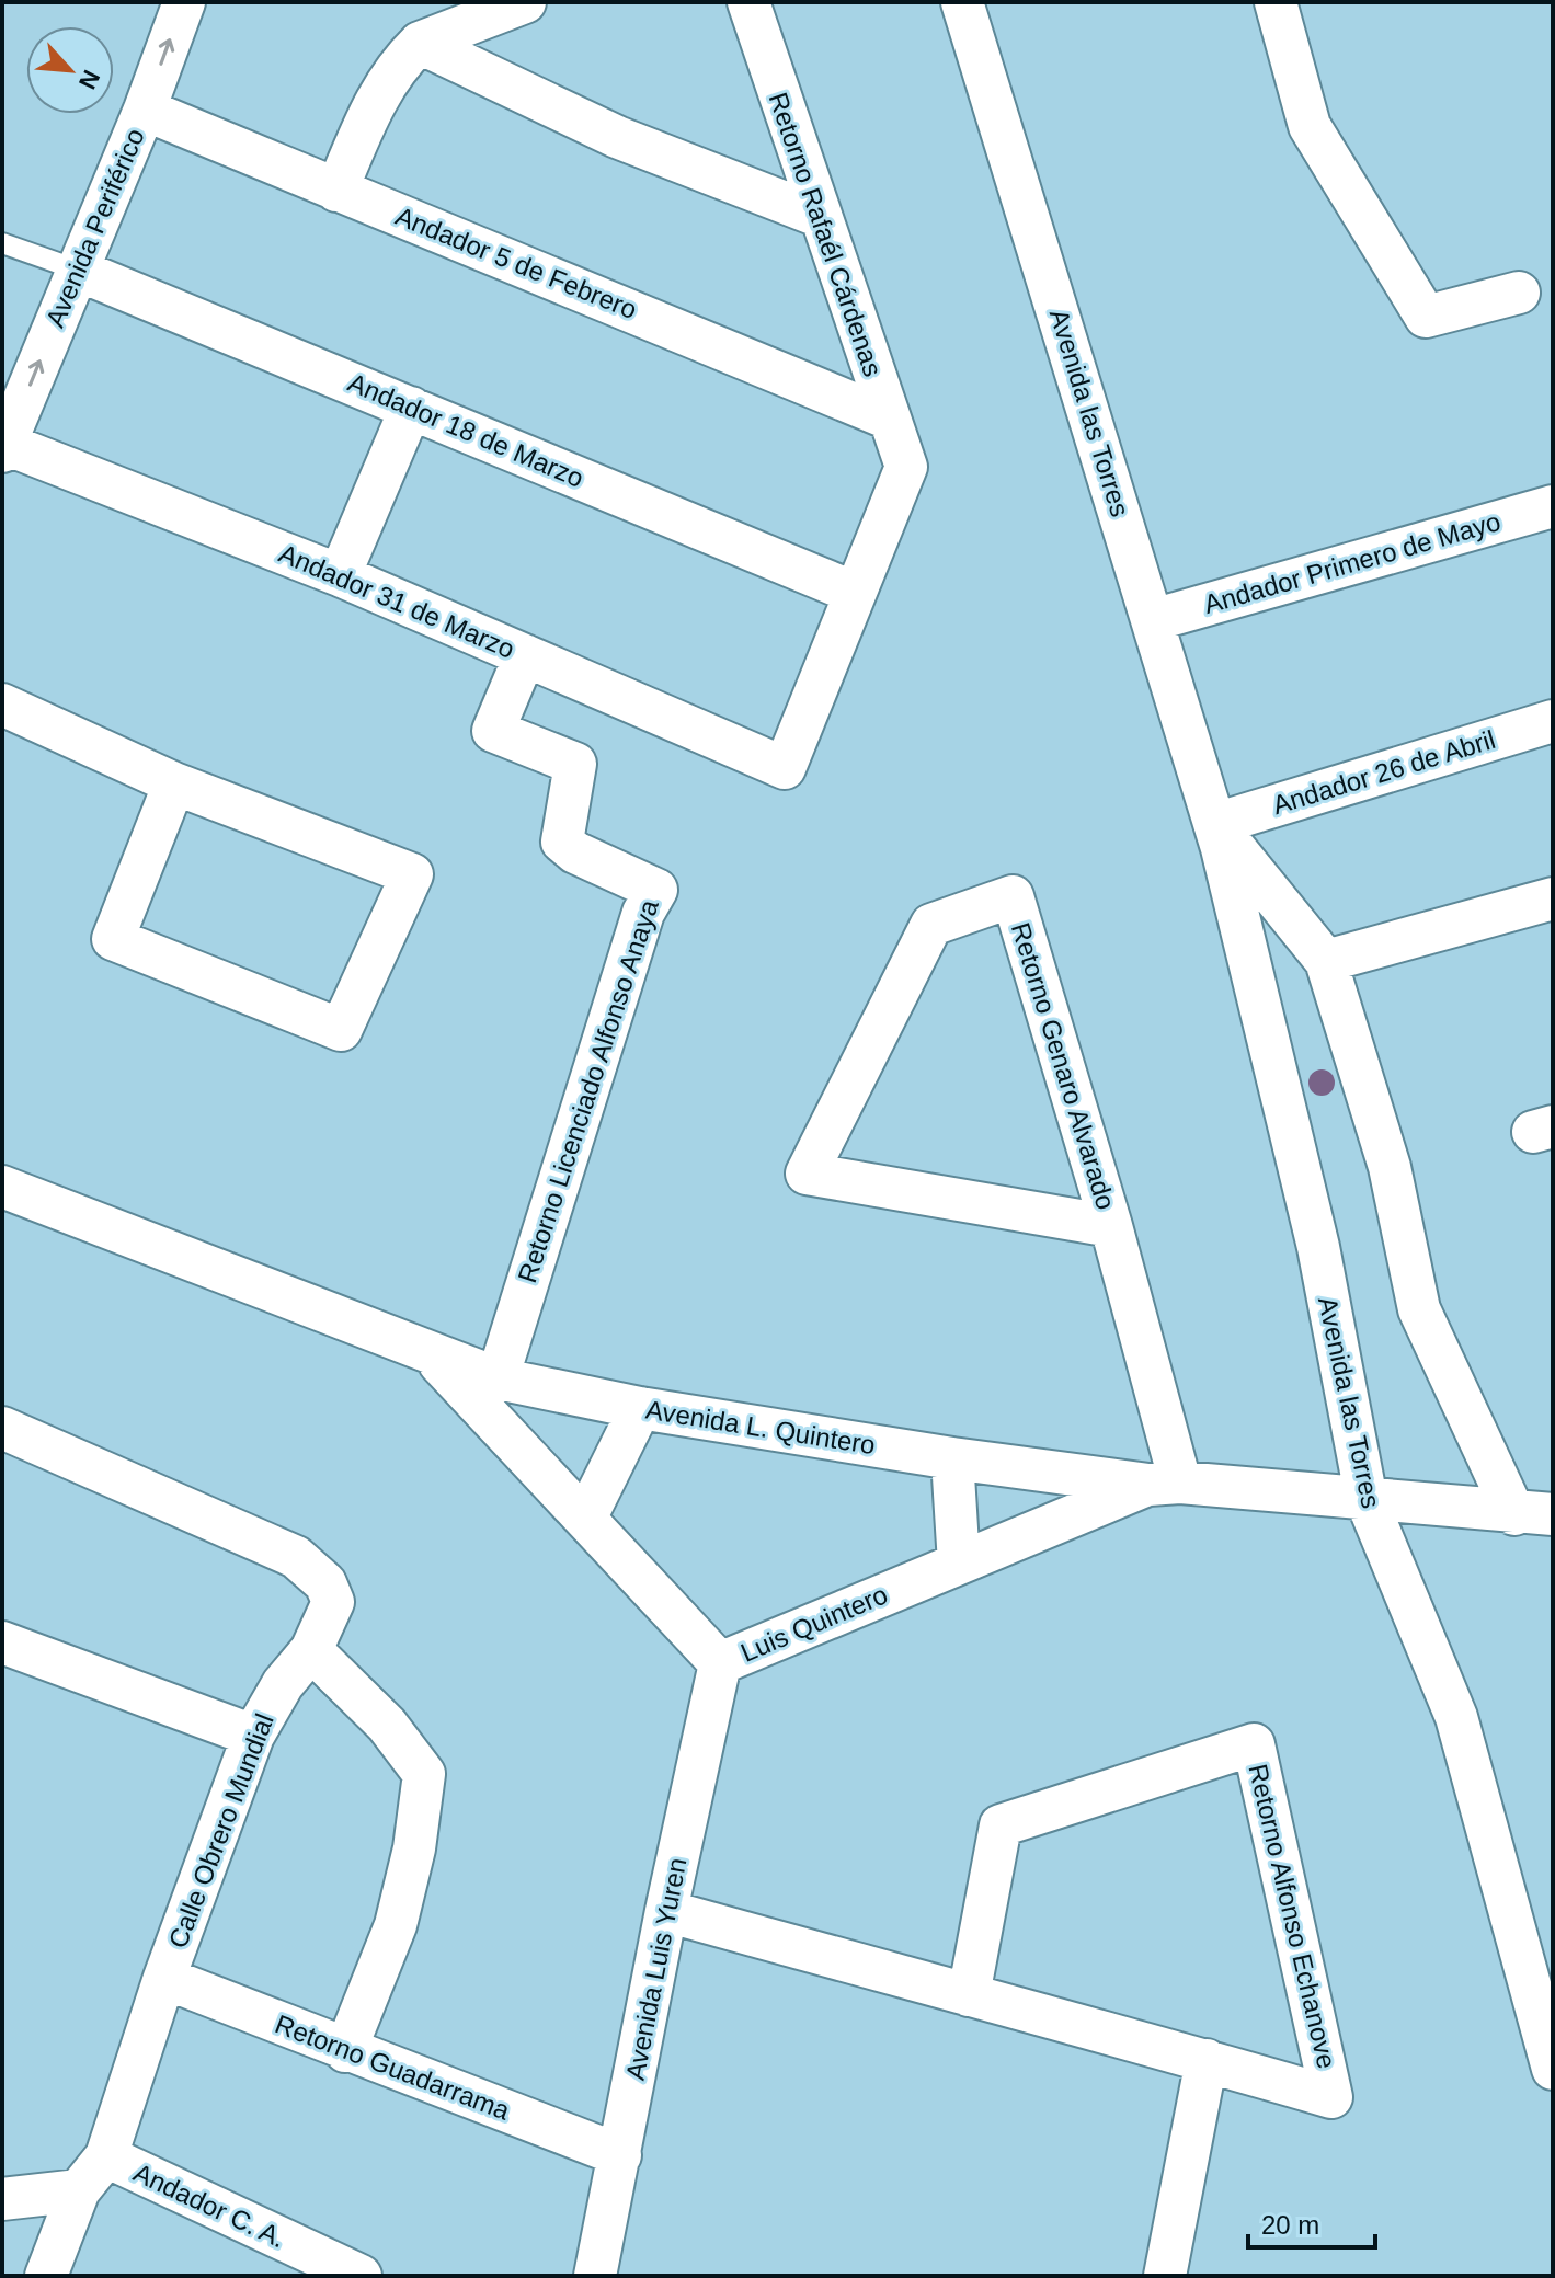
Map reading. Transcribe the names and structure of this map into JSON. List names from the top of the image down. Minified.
{"streets":{"street":["Avenida Periférico","Retorno Rafaél Cárdenas","Andador 5 de Febrero","Avenida las Torres","Andador 18 de Marzo","Andador Primero de Mayo","Andador 31 de Marzo","Andador 26 de Abril","Retorno Genaro Alvarado","Retorno Licenciado Alfonso Anaya","Avenida L. Quintero","Luis Quintero","Calle Obrero Mundial","Retorno Alfonso Echanove","Avenida Luis Yuren","Retorno Guadarrama","Andador C. A."]},"crossings":[["Avenida Periférico","Andador 5 de Febrero"],["Avenida Periférico","Andador 18 de Marzo"],["Avenida Periférico","Andador 31 de Marzo"],["Retorno Rafaél Cárdenas","Andador 5 de Febrero"],["Retorno Rafaél Cárdenas","Andador 18 de Marzo"],["Retorno Rafaél Cárdenas","Andador 31 de Marzo"],["Avenida las Torres","Andador Primero de Mayo"],["Avenida las Torres","Andador 26 de Abril"],["Avenida las Torres","Avenida L. Quintero"],["Andador 18 de Marzo","Andador 31 de Marzo"],["Andador 31 de Marzo","Retorno Licenciado Alfonso Anaya"],["Retorno Genaro Alvarado","Avenida L. Quintero"],["Retorno Genaro Alvarado","Luis Quintero"],["Retorno Licenciado Alfonso Anaya","Avenida L. Quintero"],["Avenida L. Quintero","Luis Quintero"],["Luis Quintero","Avenida Luis Yuren"],["Calle Obrero Mundial","Retorno Guadarrama"],["Calle Obrero Mundial","Andador C. A."],["Retorno Alfonso Echanove","Avenida Luis Yuren"],["Avenida Luis Yuren","Retorno Guadarrama"]],"scale_bar":"20 m","north":"bottom right"}
